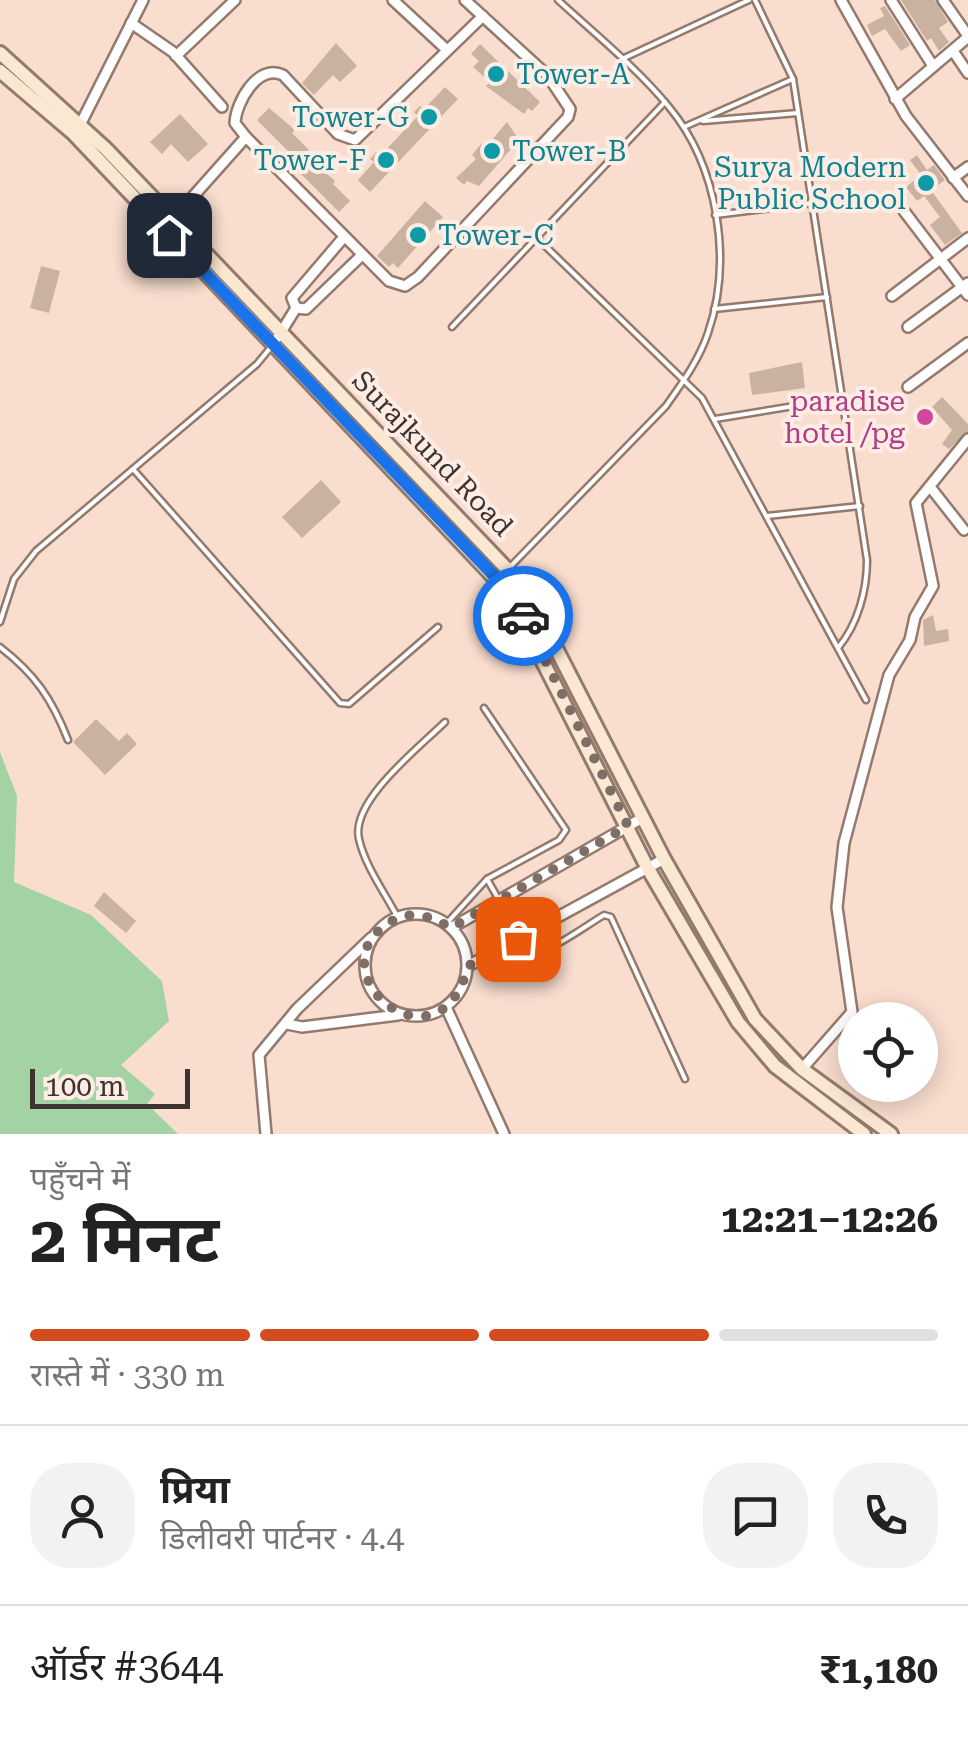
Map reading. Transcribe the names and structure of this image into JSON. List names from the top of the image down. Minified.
{"streets":{"main road":["Surajkund Road"]},"places":["Tower-A","Tower-G","Tower-B","Tower-F","Surya Modern Public School","Tower-C","paradise hotel /pg"],"scale_bar":"100 m","page":{"scale":"100 m","heading":["2 मिनट","पहुँचने में","12:21–12:26"],"panel":["प्रिया","डिलीवरी पार्टनर · 4.4","ऑर्डर #3644","₹1,180"],"bar":"रास्ते में · 330 m"}}
